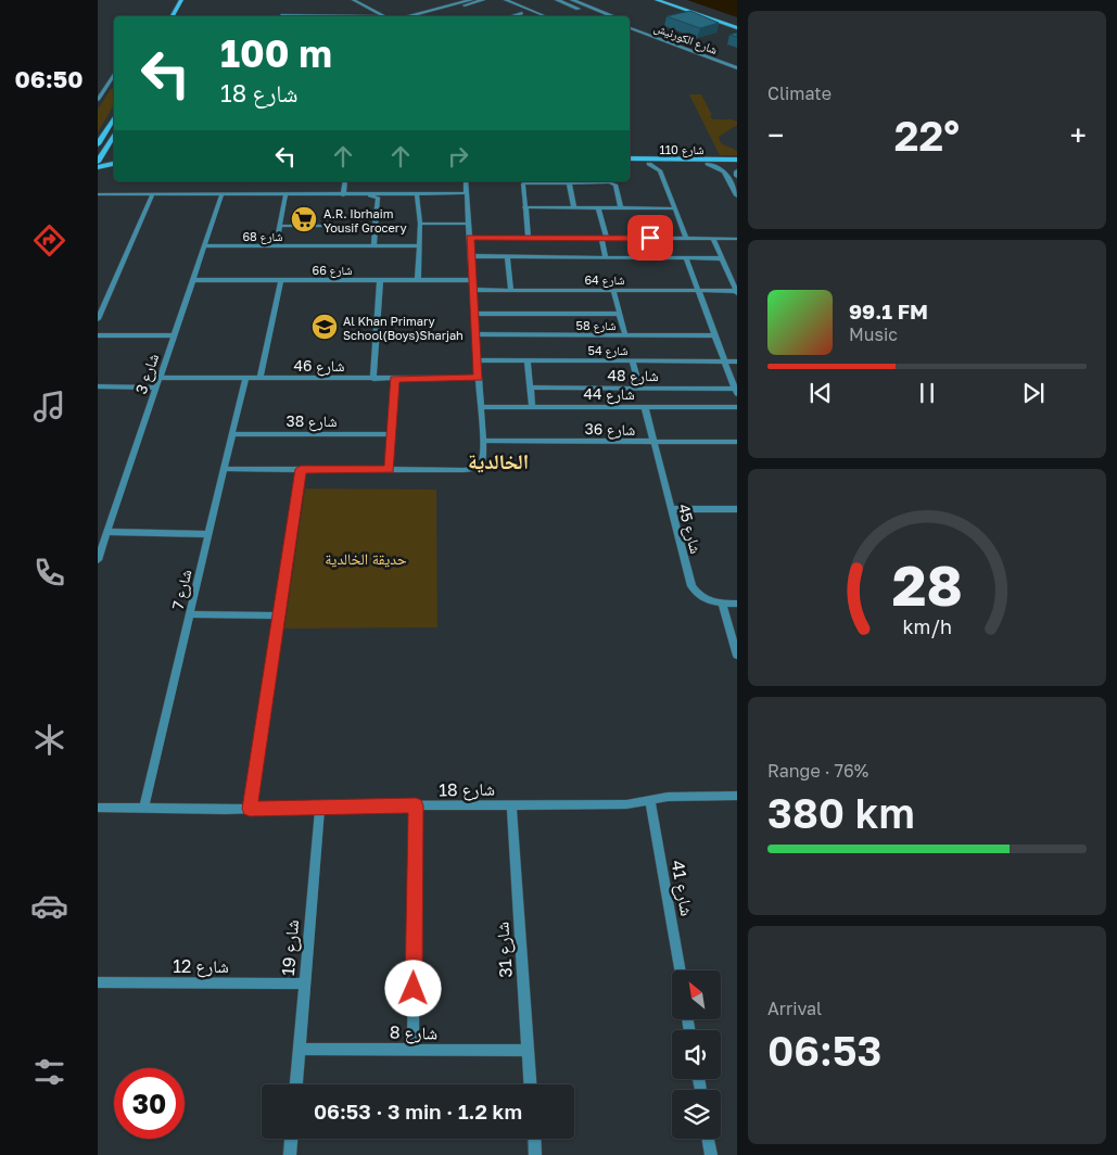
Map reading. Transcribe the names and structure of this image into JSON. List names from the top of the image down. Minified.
{"streets":{"main road":["شارع 110"],"street":["شارع الكورنيش","شارع 68","شارع 66","شارع 64","شارع 58","شارع 54","شارع 46","شارع 3","شارع 48","شارع 44","شارع 38","شارع 36","شارع 45","شارع 7","شارع 18","شارع 41","شارع 19","شارع 31","شارع 12","شارع 8"]},"crossings":[["شارع 68","شارع 3"],["شارع 66","شارع 3"],["شارع 46","شارع 3"],["شارع 46","شارع 7"],["شارع 44","شارع 45"],["شارع 38","شارع 7"],["شارع 36","شارع 45"],["شارع 7","شارع 18"],["شارع 18","شارع 41"],["شارع 18","شارع 19"],["شارع 18","شارع 31"],["شارع 19","شارع 12"],["شارع 19","شارع 8"],["شارع 31","شارع 8"]],"districts":["الخالدية"],"parks":["حديقة الخالدية"],"places":{"supermarket":["A.R. Ibrhaim Yousif Grocery"],"school or university":["Al Khan Primary School(Boys)Sharjah"]},"north":"top left","page":{"tabs":"06:50","tile":["Climate",["Range · 76%","380 km"],["Arrival","06:53"]],"turn":["100 m","شارع 18"],"heat":["−","22°","+"],"song":["99.1 FM","Music"],"limit":"30","trip":"06:53 · 3 min · 1.2 km","gauge":["28","km/h"]}}
